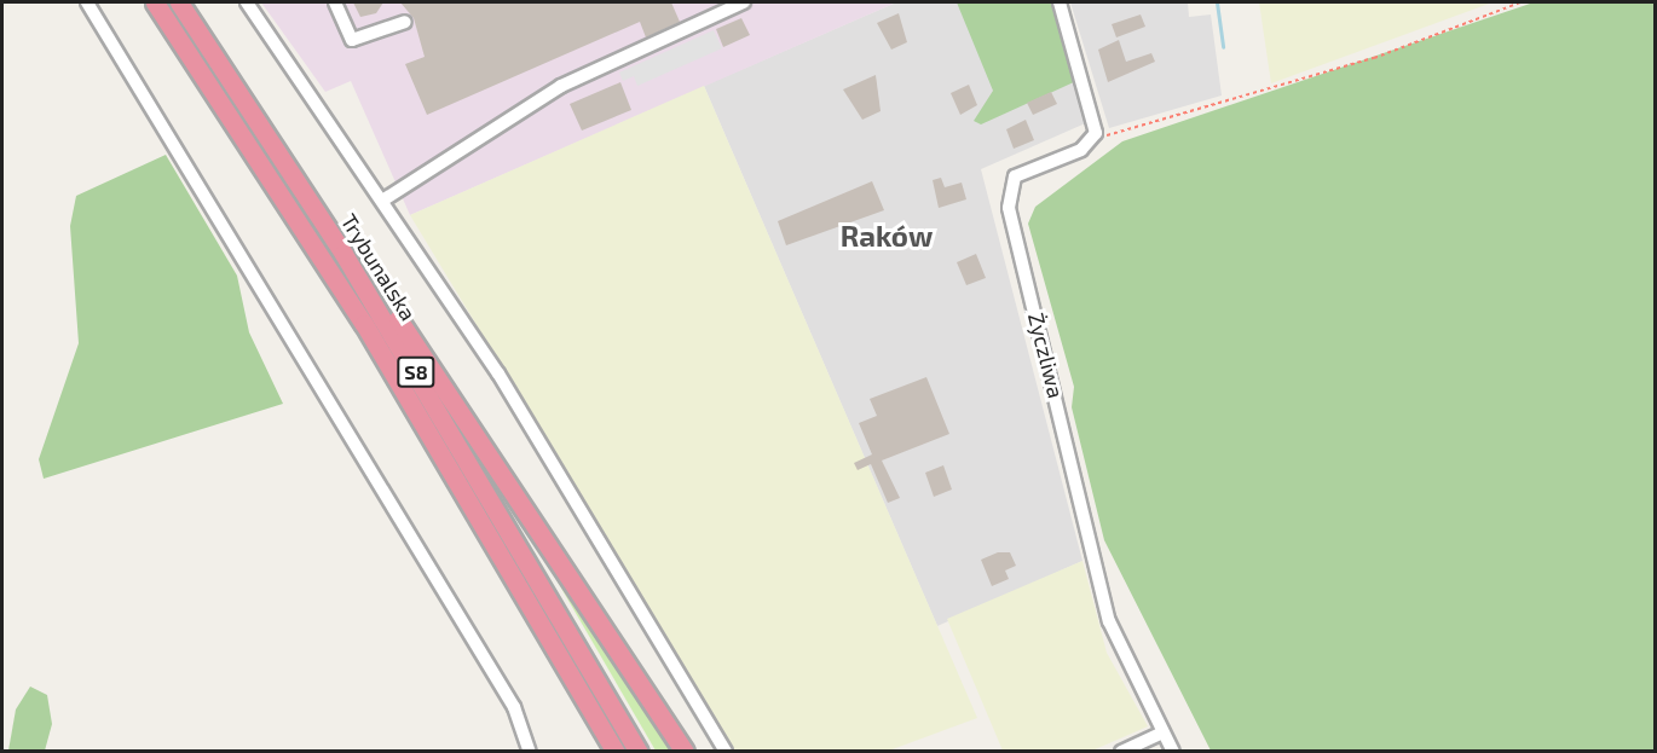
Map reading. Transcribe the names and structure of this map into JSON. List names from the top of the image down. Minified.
{"streets":{"highway":["Trybunalska","S8"],"street":["Życzliwa"]},"crossings":[["Trybunalska","S8"]],"districts":["Raków"]}
